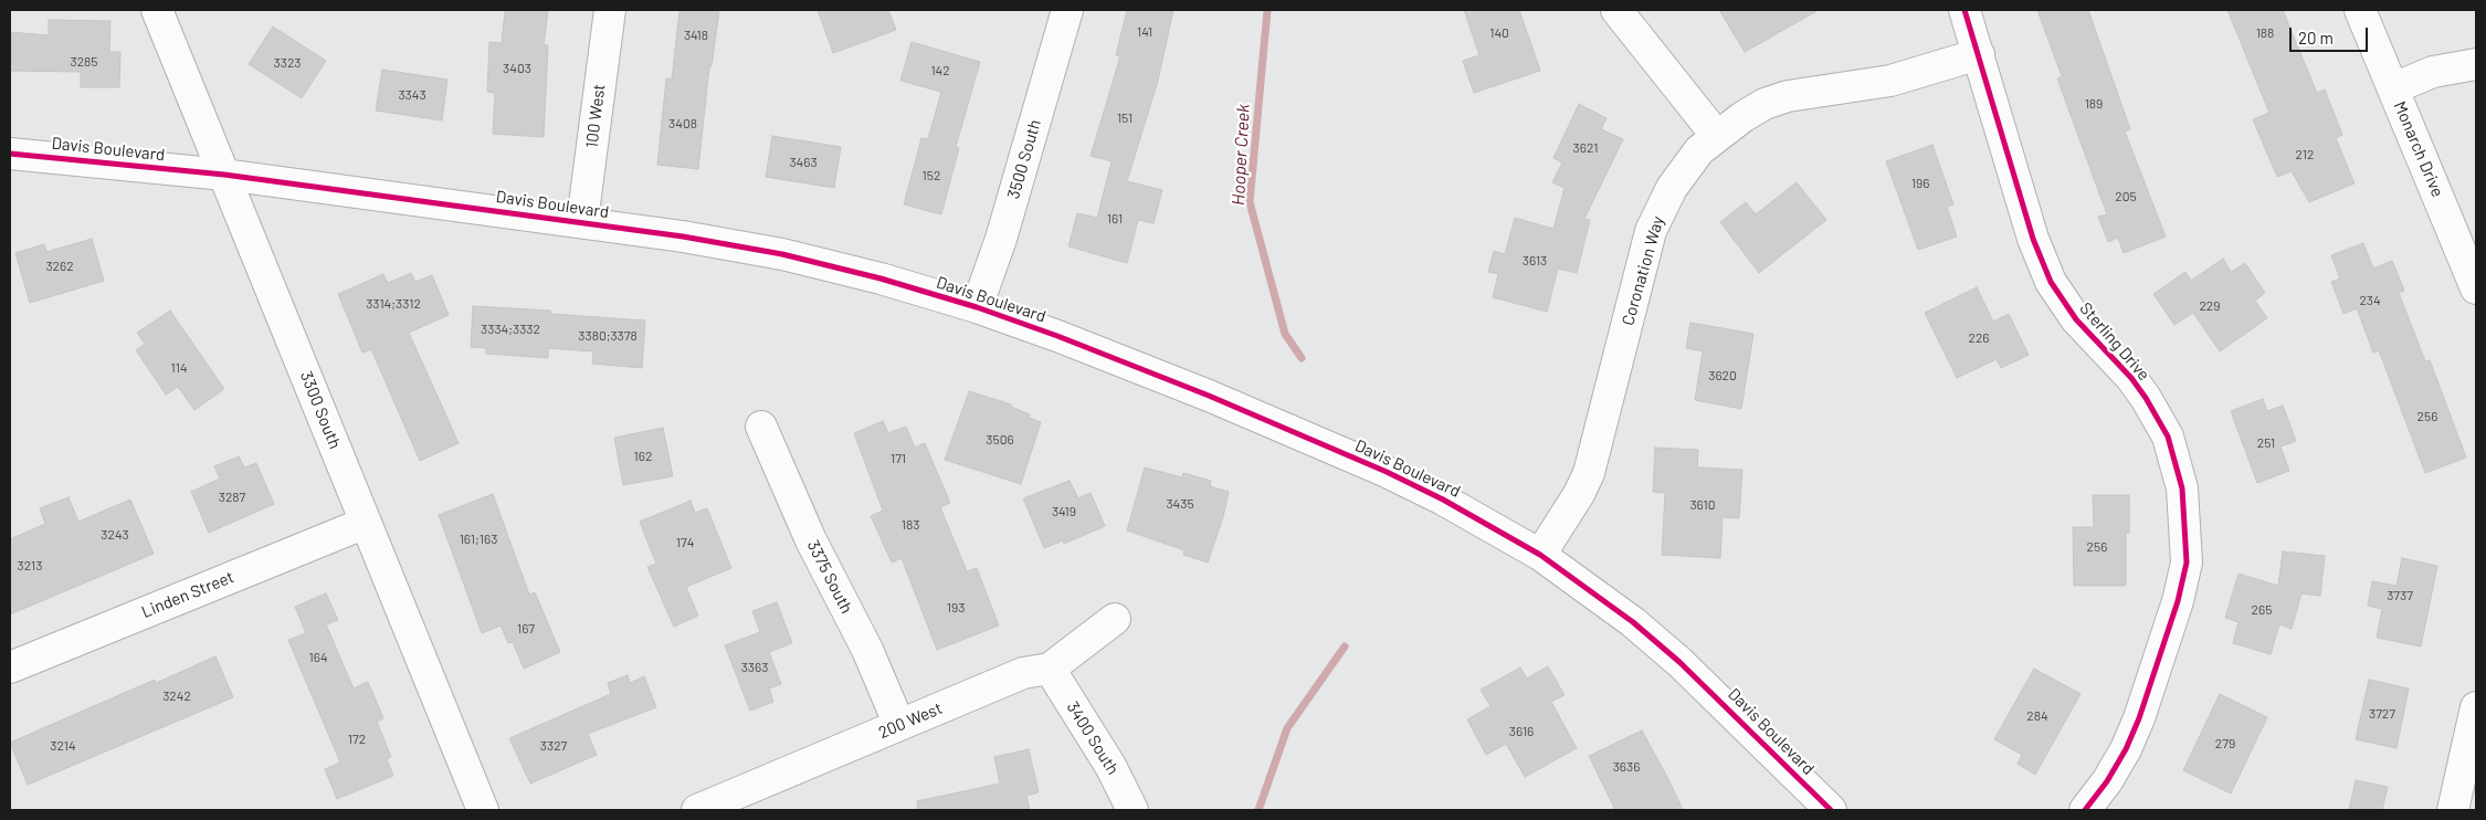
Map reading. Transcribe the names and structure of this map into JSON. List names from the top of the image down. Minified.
{"streets":{"street":["100 West","Davis Boulevard","Monarch Drive","3500 South","Coronation Way","Sterling Drive","3300 South","3375 South","Linden Street","200 West","3400 South"]},"crossings":[["100 West","Davis Boulevard"],["Davis Boulevard","3500 South"],["Davis Boulevard","Coronation Way"],["Davis Boulevard","3300 South"],["Coronation Way","Sterling Drive"],["3300 South","Linden Street"],["3375 South","200 West"],["200 West","3400 South"]],"water":["Hooper Creek"],"house_numbers":["141","140","188","3418","3285","3323","3403","142","3343","189","151","3408","3621","212","3463","152","196","205","161","3613","3262","234","3314;3312","229","3334;3332","3380;3378","226","114","3620","256","3506","251","162","171","3287","3435","3610","3419","183","3243","161;163","174","256","3213","3737","193","265","167","164","3363","3242","3727","284","3616","172","279","3214","3327","3636"],"scale_bar":"20 m"}
